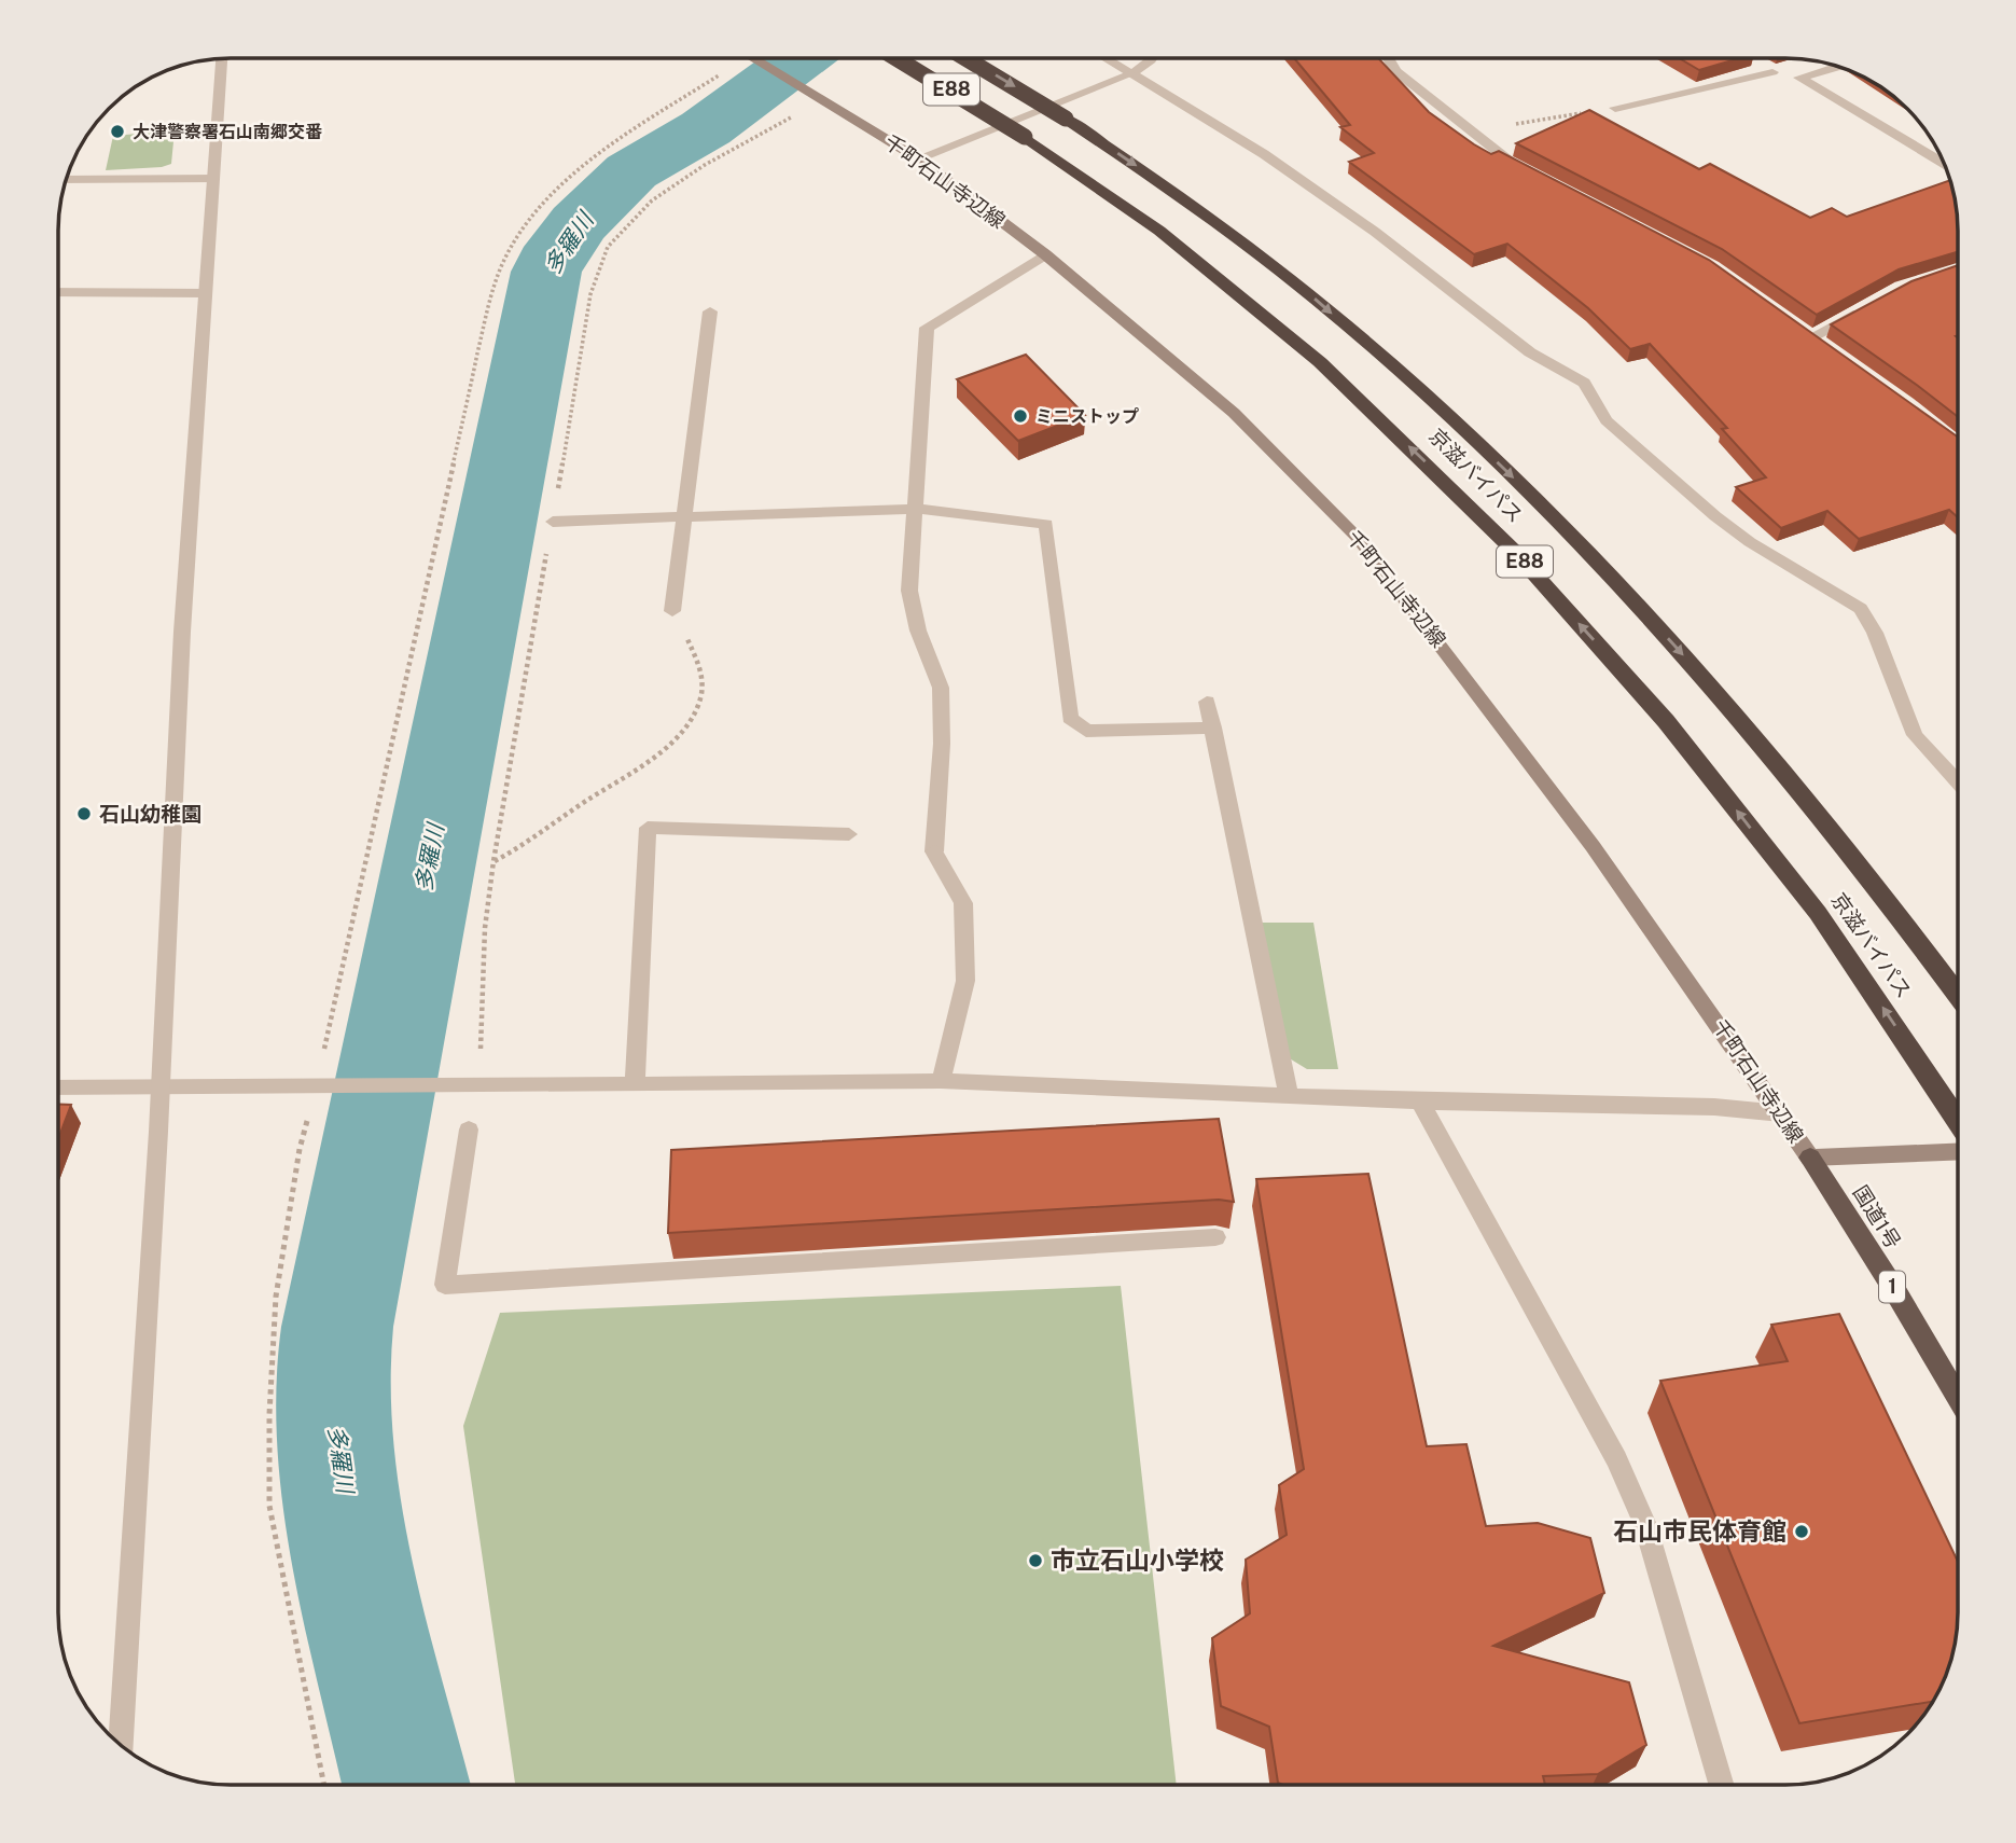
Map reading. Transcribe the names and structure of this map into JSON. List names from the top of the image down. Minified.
{"streets":{"highway":["E88","京滋バイパス","国道1号","1"],"main road":["千町石山寺辺線"]},"crossings":[["千町石山寺辺線","国道1号"]],"water":["多羅川"],"places":["大津警察署石山南郷交番","ミニストップ","石山幼稚園","石山市民体育館","市立石山小学校"]}
